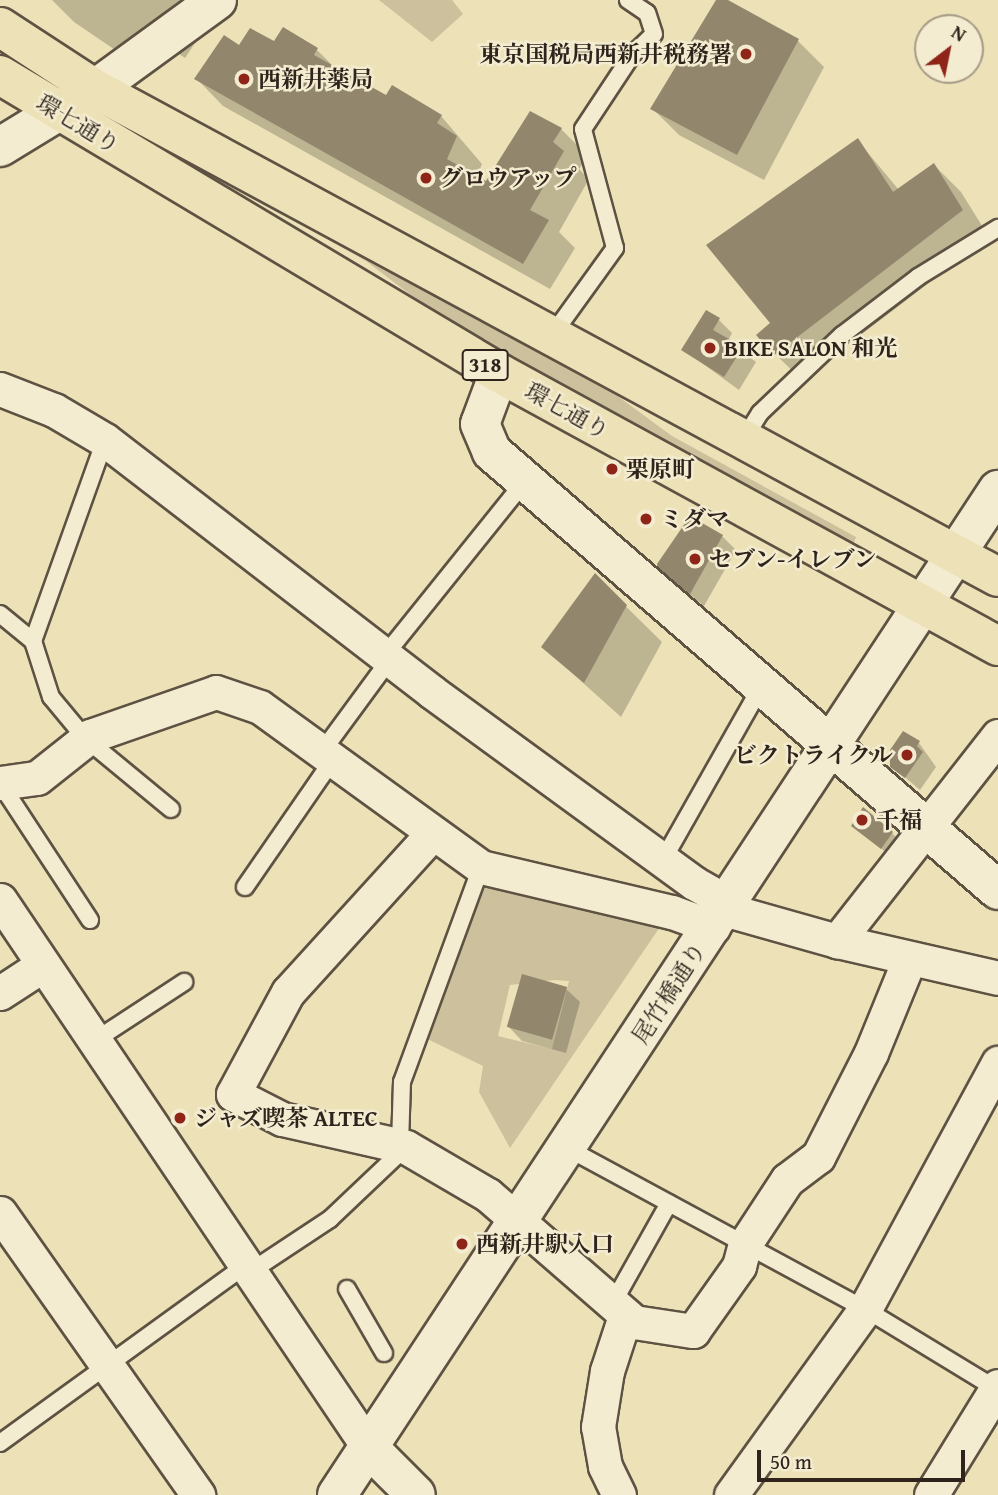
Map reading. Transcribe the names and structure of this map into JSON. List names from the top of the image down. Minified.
{"streets":{"main road":["環七通り","318","尾竹橋通り"]},"crossings":[["環七通り","尾竹橋通り"]],"places":["東京国税局西新井税務署","西新井薬局","グロウアップ","BIKE SALON 和光","栗原町","ミダマ","セブン-イレブン","ビクトライクル","千福","ジャズ喫茶 ALTEC","西新井駅入口"],"scale_bar":"50 m","north":"top right"}
